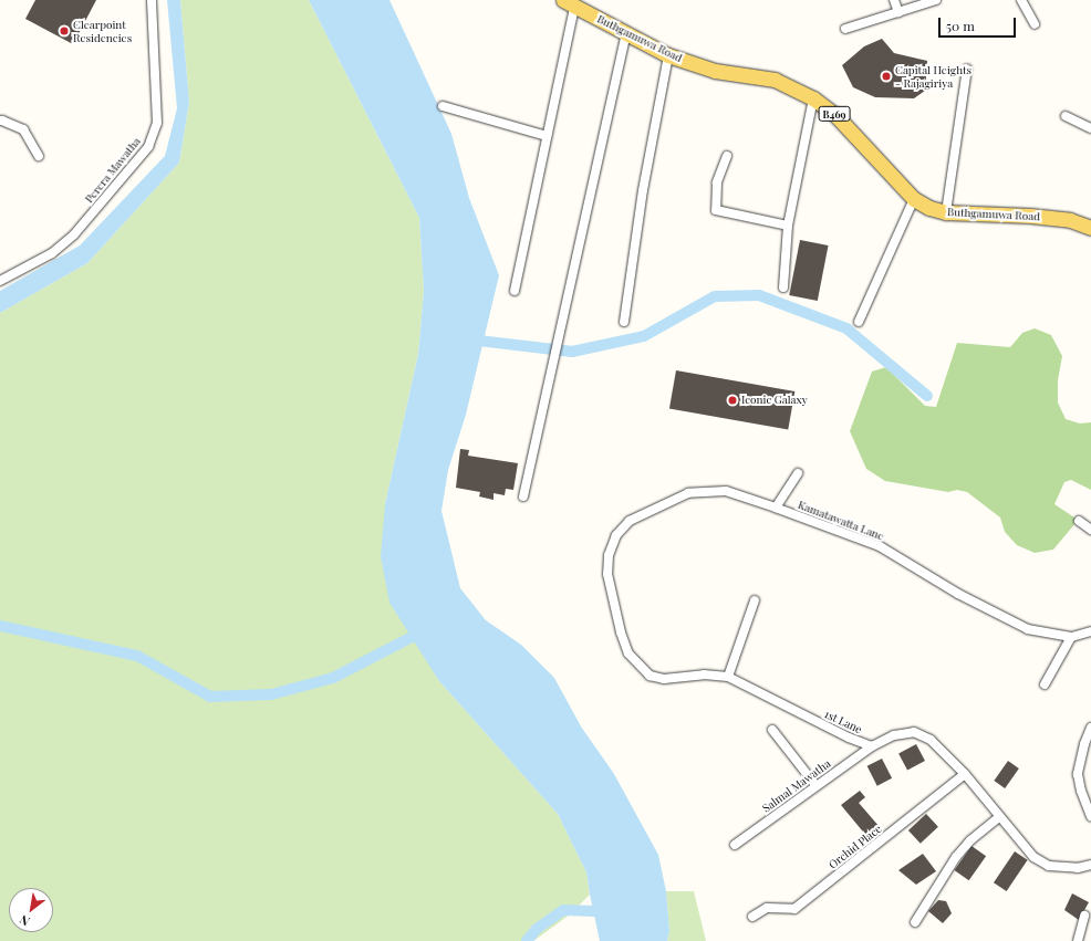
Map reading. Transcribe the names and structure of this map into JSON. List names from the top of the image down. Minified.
{"streets":{"main road":["Buthgamuwa Road","B469"],"street":["Perera Mawatha","Kamatawatta Lane","1st Lane","Salmal Mawatha","Orchid Place"]},"crossings":[["Kamatawatta Lane","1st Lane"],["1st Lane","Salmal Mawatha"]],"places":["Clearpoint Residencies","Capital Heights - Rajagiriya","Iconic Galaxy"],"scale_bar":"50 m","north":"bottom left"}
